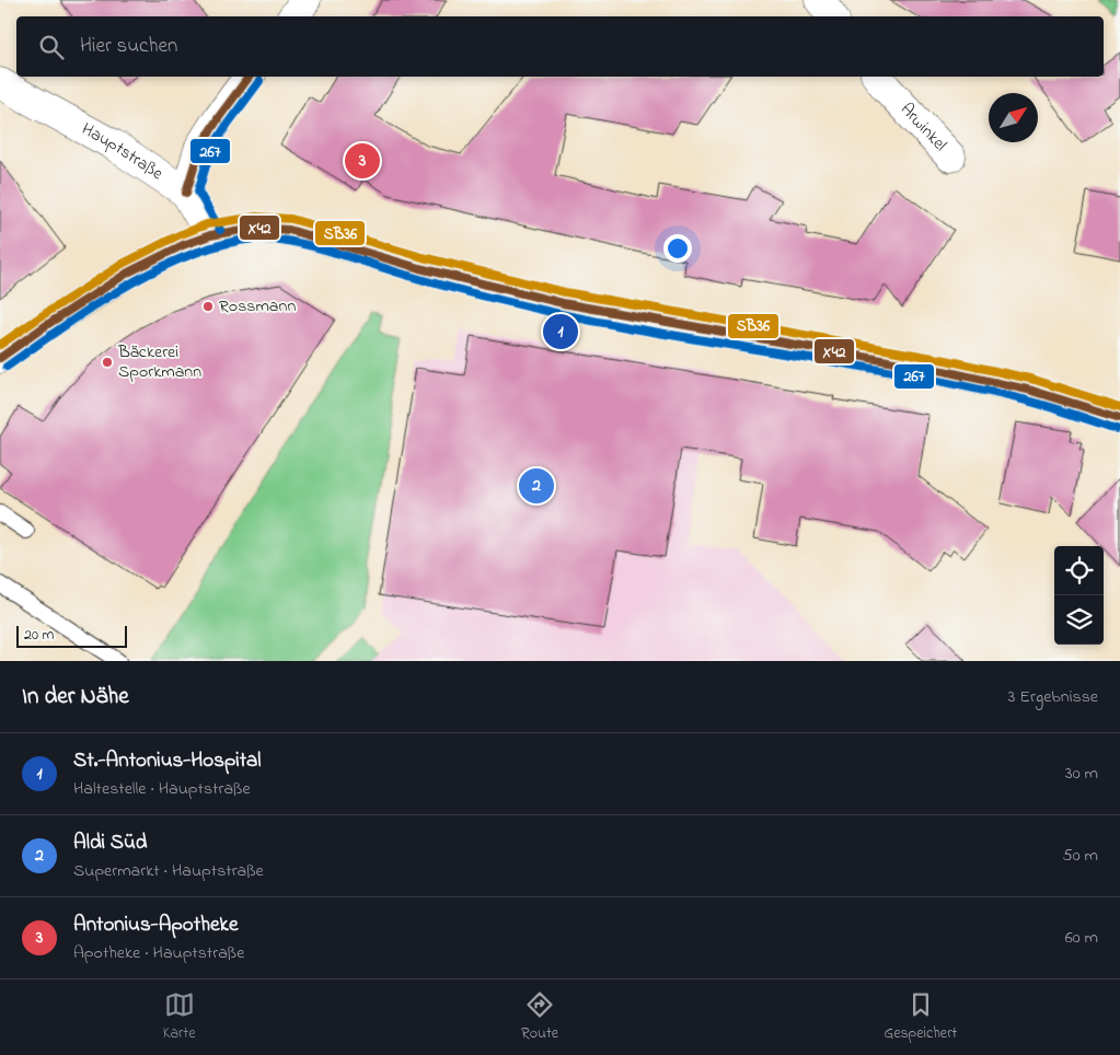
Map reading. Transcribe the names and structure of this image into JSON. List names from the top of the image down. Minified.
{"streets":{"street":["Arwinkel","Hauptstraße"]},"places":["Rossmann","Bäckerei Sporkmann"],"lines":["transit line X42","transit line 267","transit line SB36"],"scale_bar":"20 m","north":"top right","page":{"search":"Hier suchen","pins":["3","1","2"],"scale":"20 m","heading":["In der Nähe","3 Ergebnisse"],"list":[{"mark":"1","name":"St.-Antonius-Hospital","note":"Haltestelle · Hauptstraße","value":"30 m"},{"mark":"2","name":"Aldi Süd","note":"Supermarkt · Hauptstraße","value":"50 m"},{"mark":"3","name":"Antonius-Apotheke","note":"Apotheke · Hauptstraße","value":"60 m"}],"nav":["Karte","Route","Gespeichert"]}}
